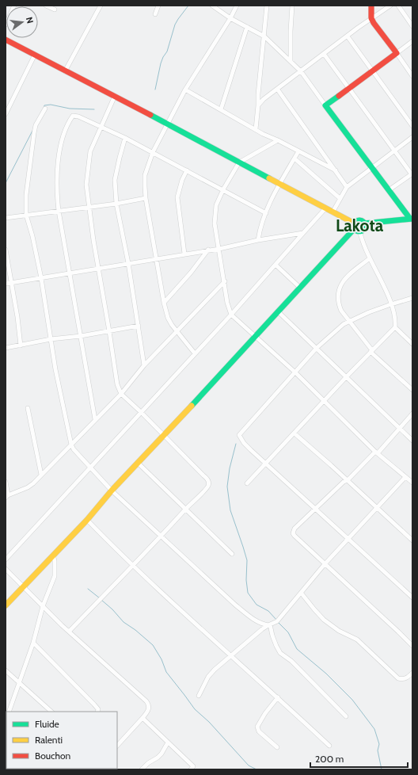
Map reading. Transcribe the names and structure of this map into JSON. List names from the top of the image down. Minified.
{"districts":["Lakota"],"legend":["Fluide","Ralenti","Bouchon"],"scale_bar":"200 m","north":"right"}
